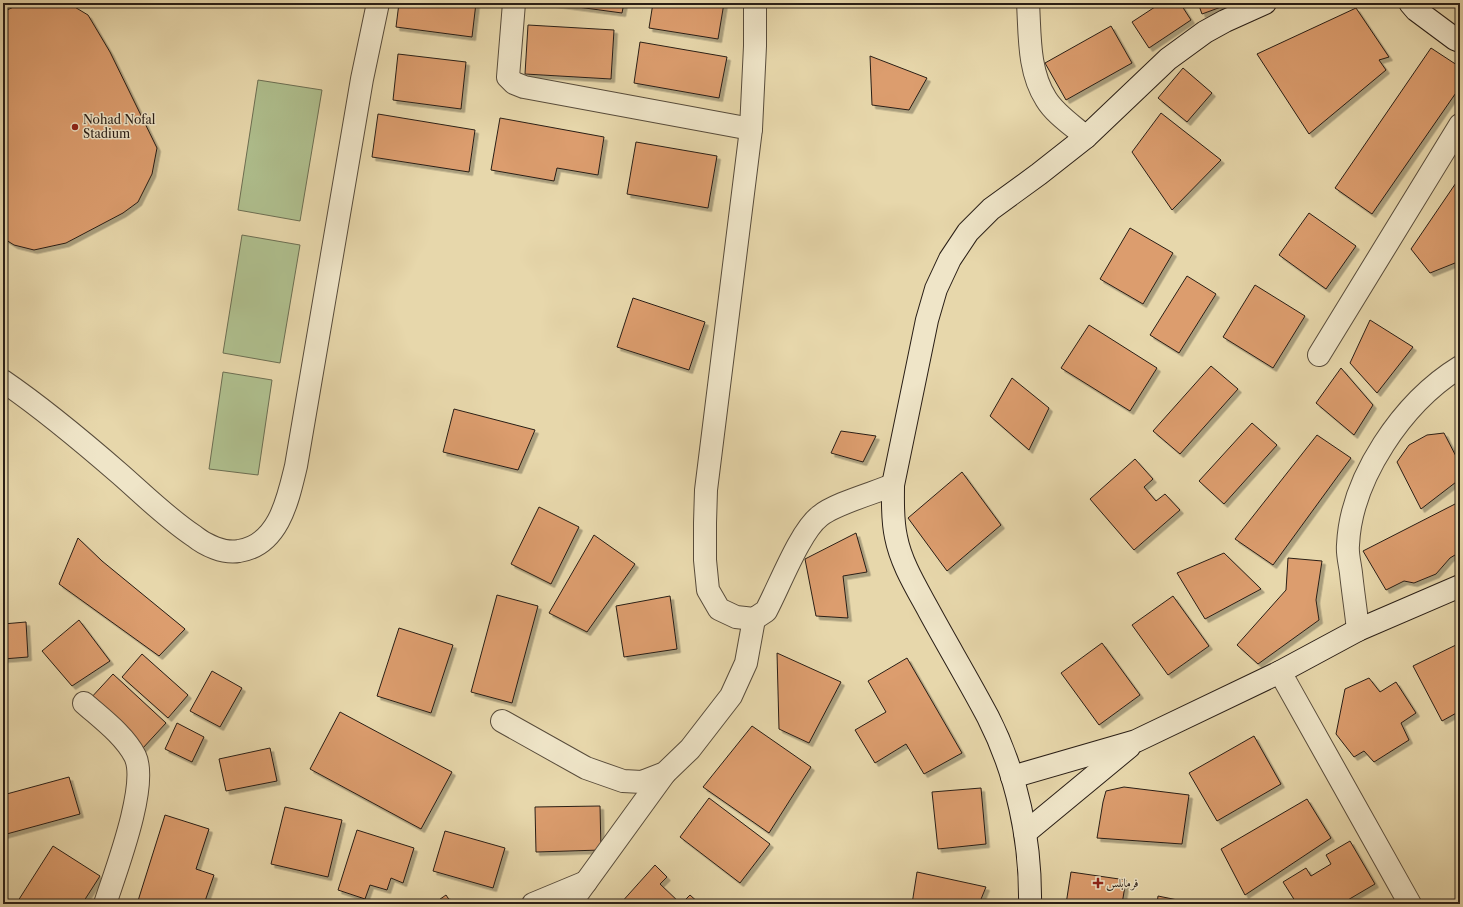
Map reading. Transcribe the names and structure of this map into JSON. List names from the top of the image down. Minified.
{"places":{"other":["Nohad Nofal Stadium"],"health":["فرمابلس"]}}
